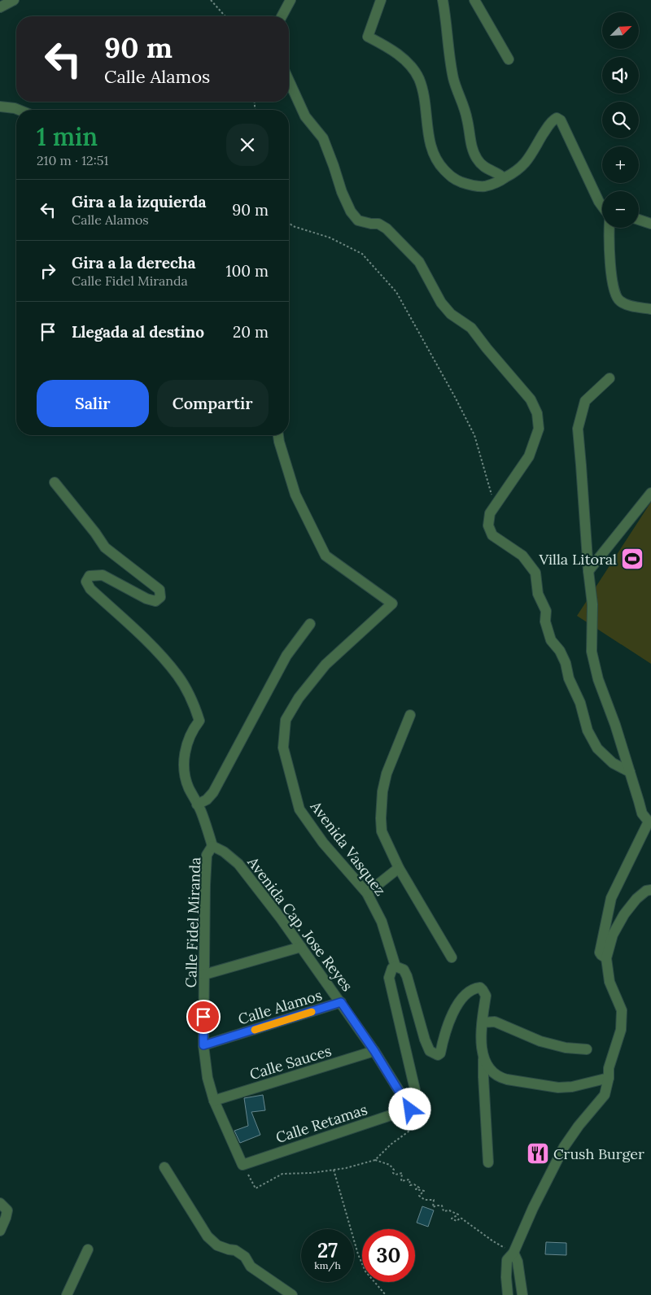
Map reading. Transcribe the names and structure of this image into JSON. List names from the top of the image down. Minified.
{"streets":{"street":["Avenida Vasquez","Calle Fidel Miranda","Avenida Cap. Jose Reyes","Calle Alamos","Calle Sauces","Calle Retamas"]},"crossings":[["Calle Fidel Miranda","Avenida Cap. Jose Reyes"],["Calle Fidel Miranda","Calle Alamos"],["Calle Fidel Miranda","Calle Sauces"],["Calle Fidel Miranda","Calle Retamas"],["Avenida Cap. Jose Reyes","Calle Alamos"],["Avenida Cap. Jose Reyes","Calle Sauces"],["Avenida Cap. Jose Reyes","Calle Retamas"]],"places":{"sports":["Villa Litoral"],"restaurant":["Crush Burger"]},"north":"top right","page":{"map_buttons":["+","−"],"turn":["90 m","Calle Alamos"],"heading":["1 min","210 m · 12:51"],"list":[{"name":"Gira a la izquierda","note":"Calle Alamos","value":"90 m"},{"name":"Gira a la derecha","note":"Calle Fidel Miranda","value":"100 m"},{"name":"Llegada al destino","value":"20 m"}],"buttons":["Salir","Compartir"],"speed":"27 km/h","limit":"30"}}
